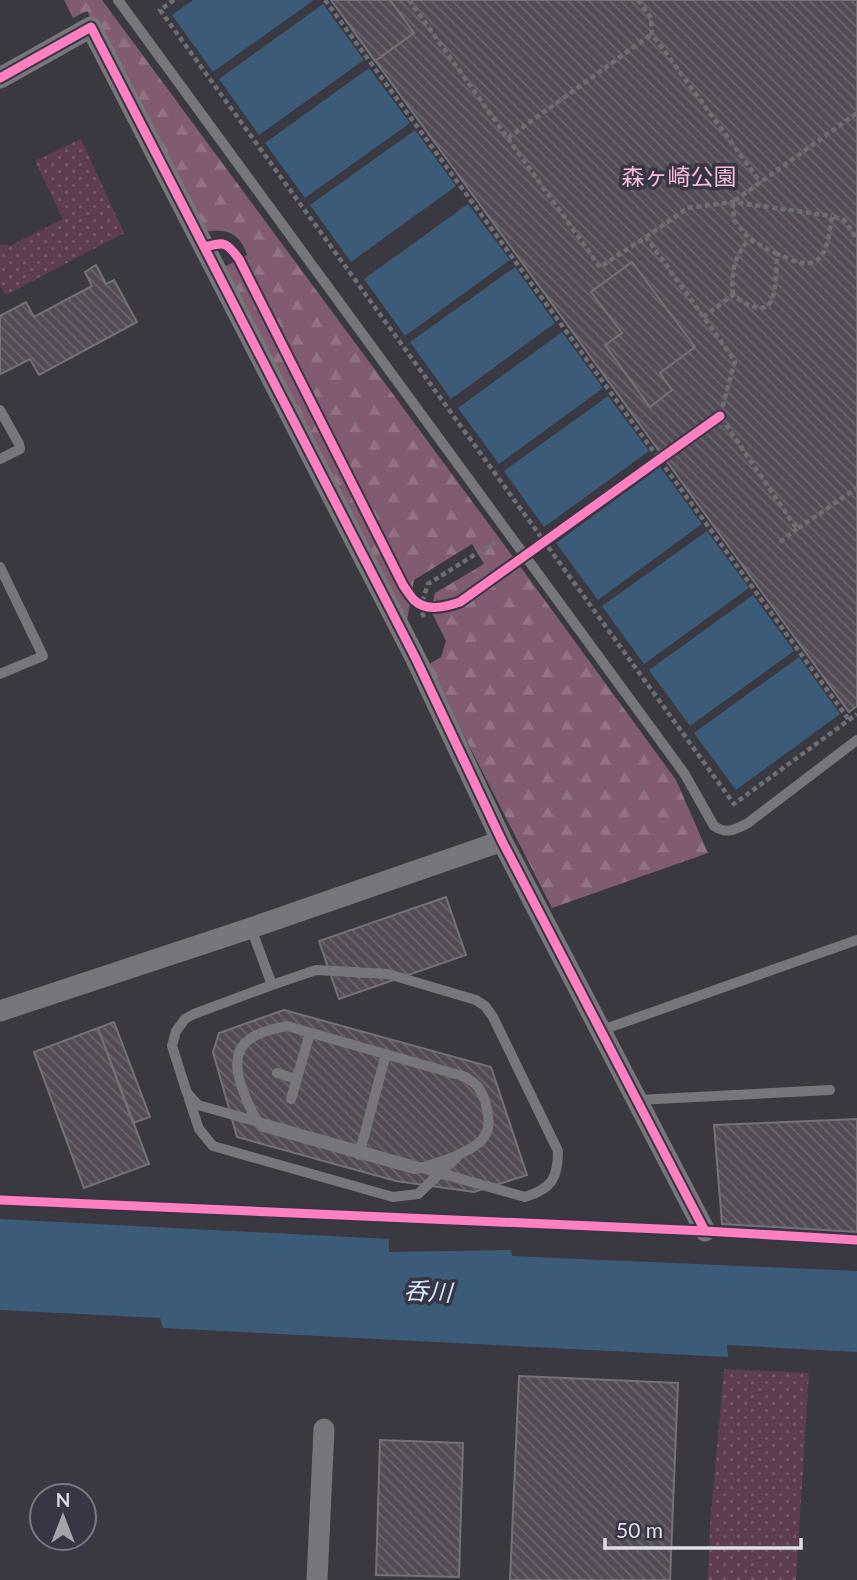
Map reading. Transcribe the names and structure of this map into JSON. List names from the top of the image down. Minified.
{"water":["呑川"],"parks":["森ヶ崎公園"],"scale_bar":"50 m","north":"top"}
